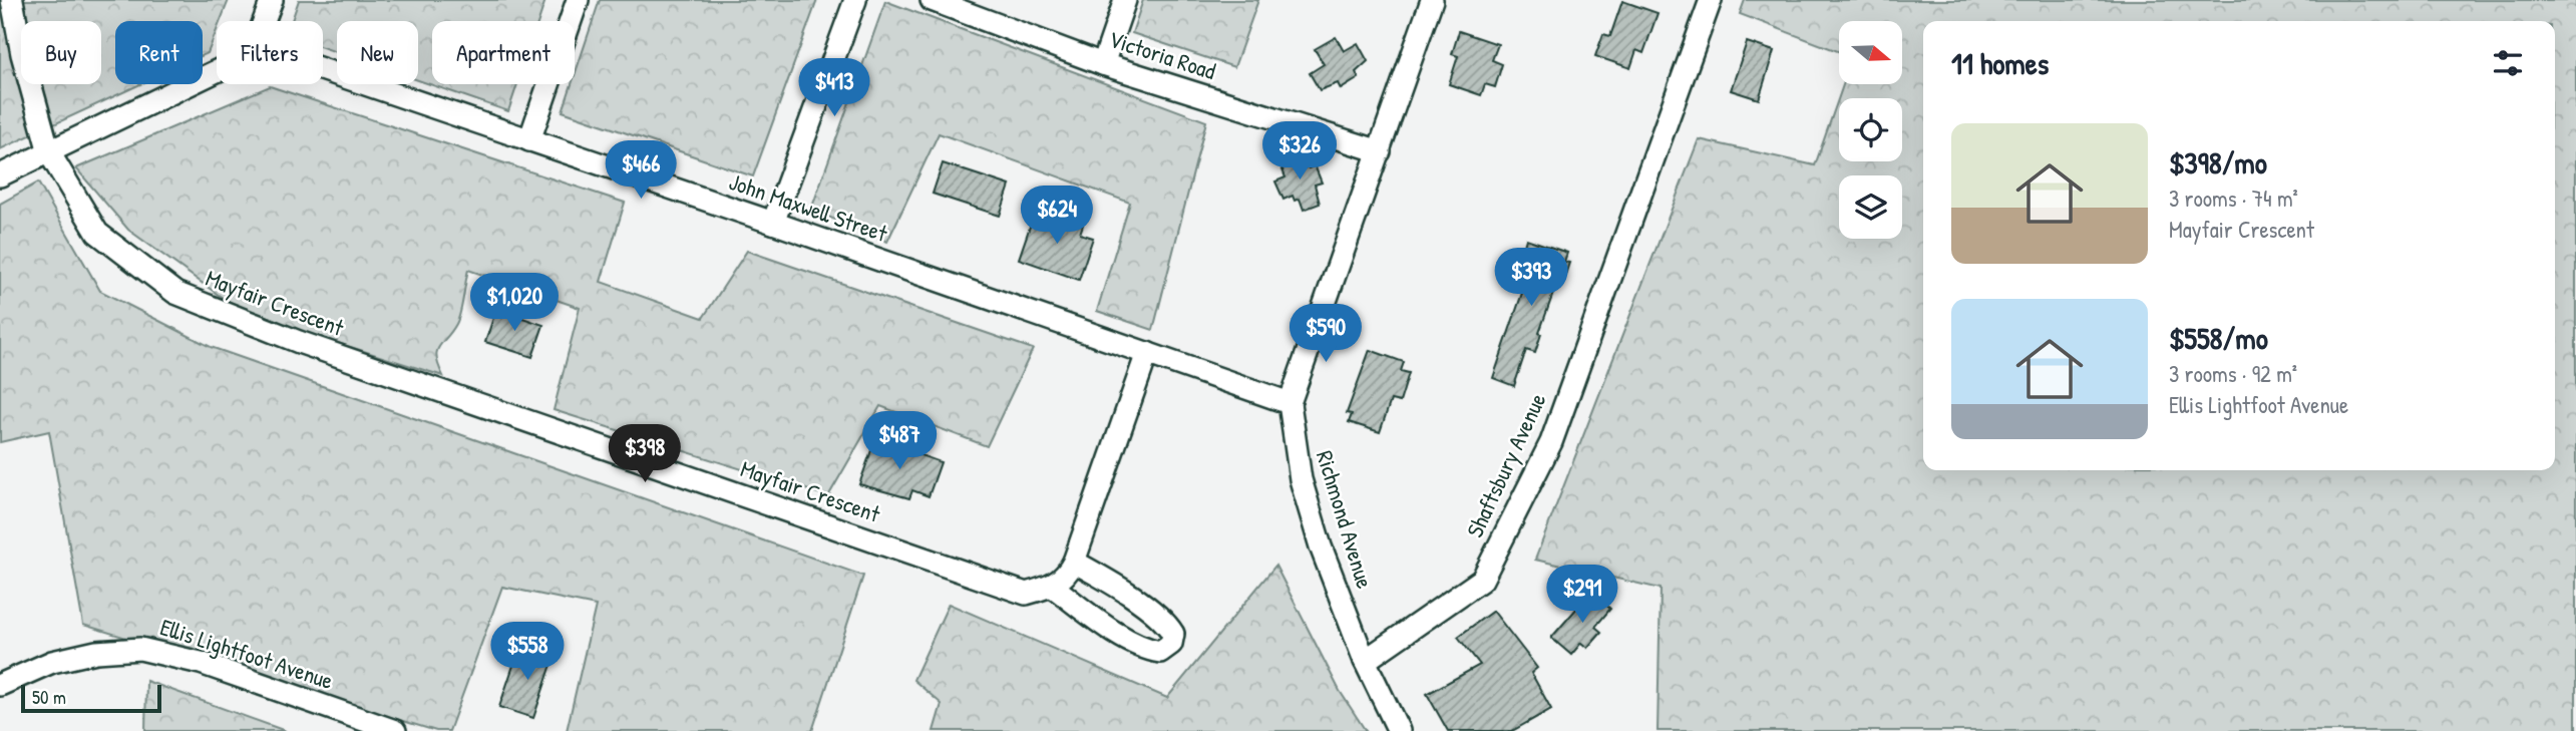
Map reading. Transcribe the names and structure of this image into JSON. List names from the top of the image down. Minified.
{"streets":{"street":["Victoria Road","John Maxwell Street","Mayfair Crescent","Shaftsbury Avenue","Richmond Avenue","Ellis Lightfoot Avenue"]},"crossings":[["Victoria Road","Richmond Avenue"],["John Maxwell Street","Richmond Avenue"],["Shaftsbury Avenue","Richmond Avenue"]],"scale_bar":"50 m","north":"right","page":{"chip":["Buy","Rent","Filters","New","Apartment"],"heading":"11 homes","price":["$413","$326","$466","$624","$393","$1,020","$590","$487","$398","$291","$558"],"list":[{"name":"$398/mo","note":"3 rooms · 74 m² · Mayfair Crescent"},{"name":"$558/mo","note":"3 rooms · 92 m² · Ellis Lightfoot Avenue"}],"scale":"50 m"}}
